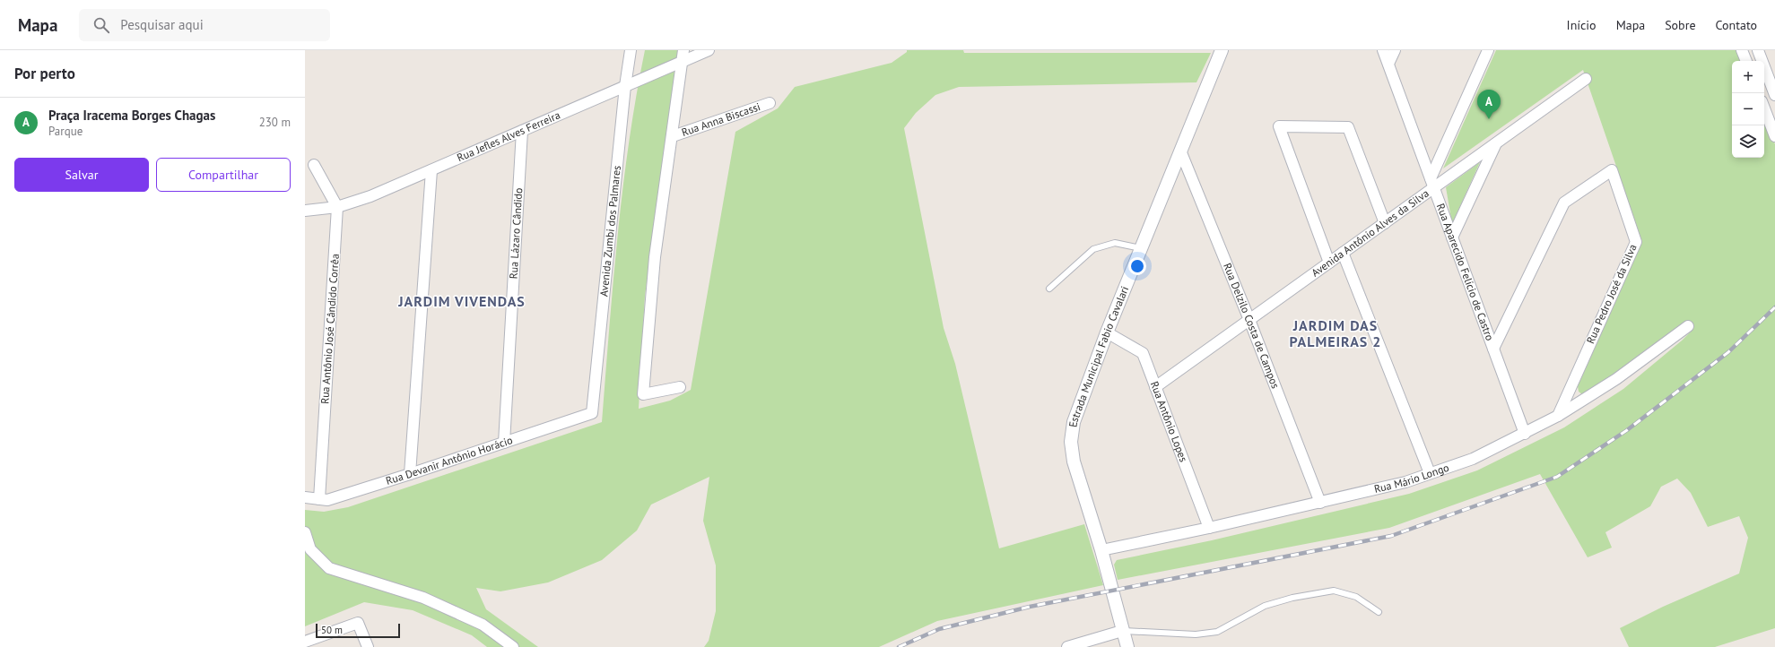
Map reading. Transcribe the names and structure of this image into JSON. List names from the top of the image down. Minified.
{"streets":{"street":["Rua Anna Biscassi","Rua Jefles Alves Ferreira","Avenida Zumbi dos Palmares","Rua Lázaro Cândido","Avenida Antônio Alves da Silva","Rua Aparecido Felício de Castro","Rua Pedro José da Silva","Rua Delzilo Costa de Campos","Rua Antônio José Cândido Corrêa","Estrada Municipal Fabio Cavalari","Rua Antônio Lopes","Rua Devanir Antônio Horácio","Rua Mário Longo"]},"crossings":[["Rua Jefles Alves Ferreira","Avenida Zumbi dos Palmares"],["Rua Jefles Alves Ferreira","Rua Lázaro Cândido"],["Rua Jefles Alves Ferreira","Rua Antônio José Cândido Corrêa"],["Avenida Zumbi dos Palmares","Rua Devanir Antônio Horácio"],["Rua Lázaro Cândido","Rua Devanir Antônio Horácio"],["Avenida Antônio Alves da Silva","Rua Aparecido Felício de Castro"],["Avenida Antônio Alves da Silva","Rua Delzilo Costa de Campos"],["Avenida Antônio Alves da Silva","Rua Antônio Lopes"],["Rua Aparecido Felício de Castro","Rua Pedro José da Silva"],["Rua Aparecido Felício de Castro","Rua Mário Longo"],["Rua Pedro José da Silva","Rua Mário Longo"],["Rua Delzilo Costa de Campos","Estrada Municipal Fabio Cavalari"],["Rua Delzilo Costa de Campos","Rua Mário Longo"],["Rua Antônio José Cândido Corrêa","Rua Devanir Antônio Horácio"],["Estrada Municipal Fabio Cavalari","Rua Antônio Lopes"],["Estrada Municipal Fabio Cavalari","Rua Mário Longo"],["Rua Antônio Lopes","Rua Mário Longo"]],"districts":["JARDIM VIVENDAS","JARDIM DAS PALMEIRAS 2"],"scale_bar":"50 m","page":{"header":"Mapa","search":"Pesquisar aqui","nav":["Início","Mapa","Sobre","Contato"],"heading":"Por perto","map_buttons":["+","−"],"pins":"A","list":[{"mark":"A","name":"Praça Iracema Borges Chagas","note":"Parque","value":"230 m"}],"buttons":["Salvar","Compartilhar"],"scale":"50 m"}}
